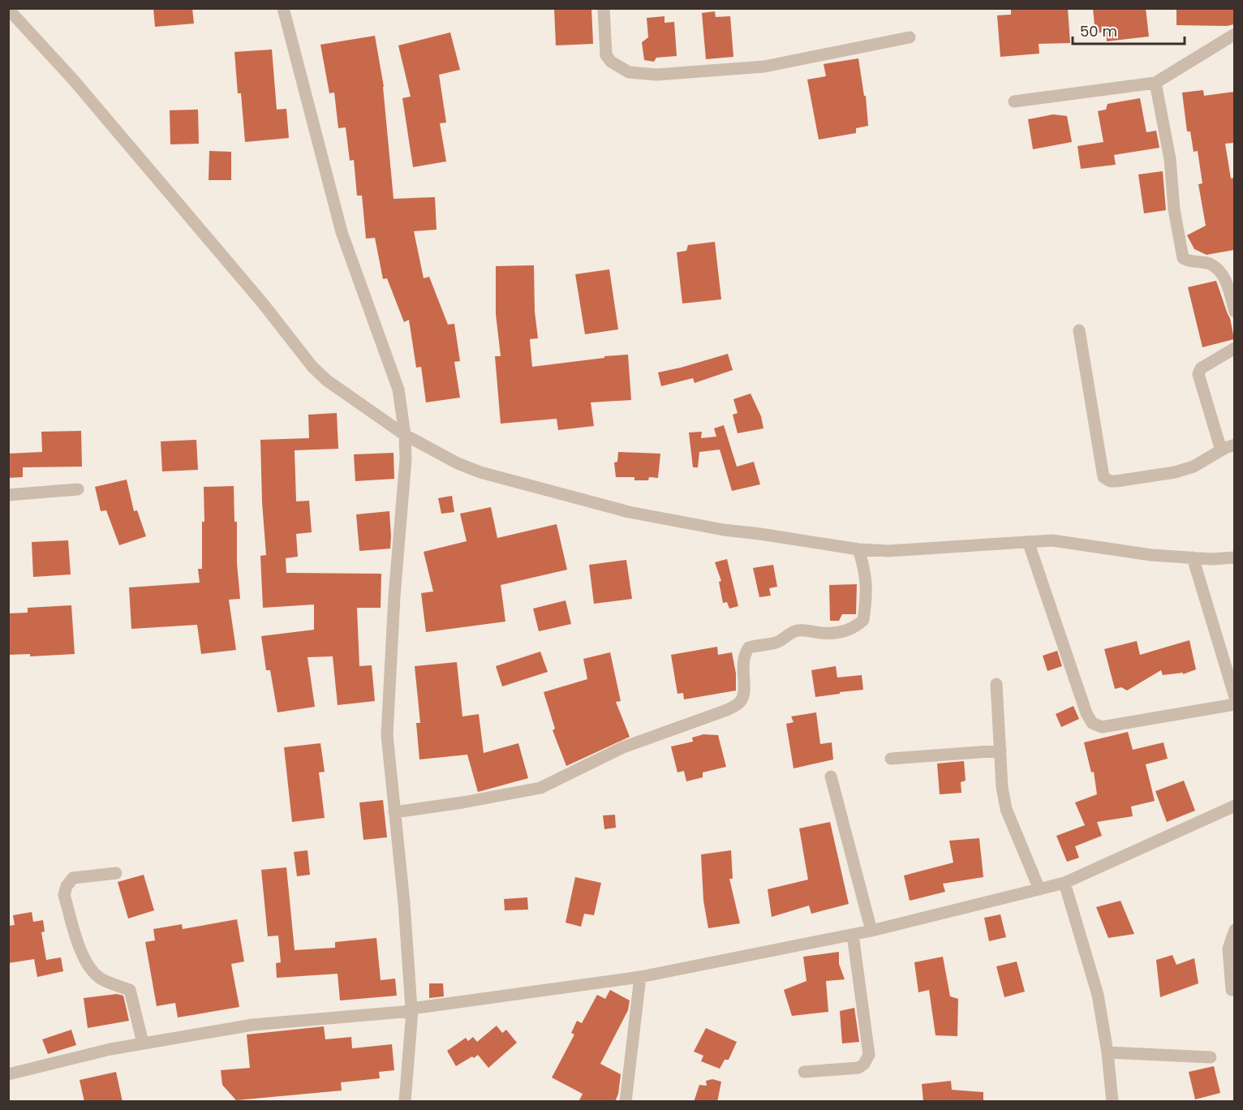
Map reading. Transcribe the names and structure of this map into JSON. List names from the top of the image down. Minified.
{"scale_bar":"50 m"}
